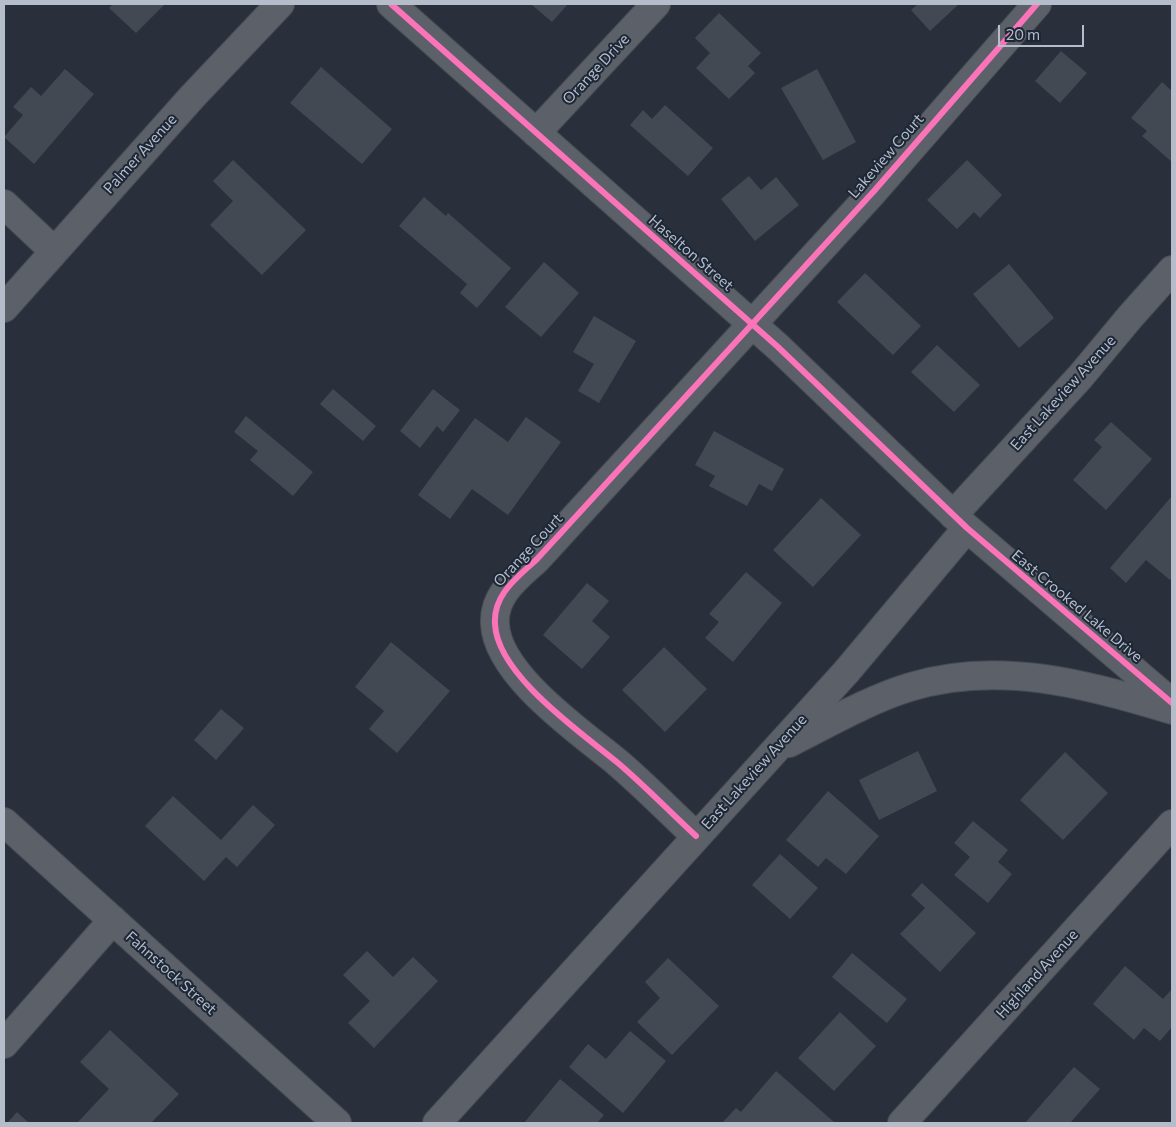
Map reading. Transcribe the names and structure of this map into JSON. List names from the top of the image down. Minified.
{"streets":{"street":["Orange Drive","Palmer Avenue","Lakeview Court","Haselton Street","East Lakeview Avenue","Orange Court","East Crooked Lake Drive","Fahnstock Street","Highland Avenue"]},"crossings":[["Orange Drive","Haselton Street"],["Lakeview Court","Haselton Street"],["Lakeview Court","Orange Court"],["Haselton Street","East Lakeview Avenue"],["Haselton Street","Orange Court"],["Haselton Street","East Crooked Lake Drive"],["East Lakeview Avenue","Orange Court"],["East Lakeview Avenue","East Crooked Lake Drive"]],"scale_bar":"20 m"}
